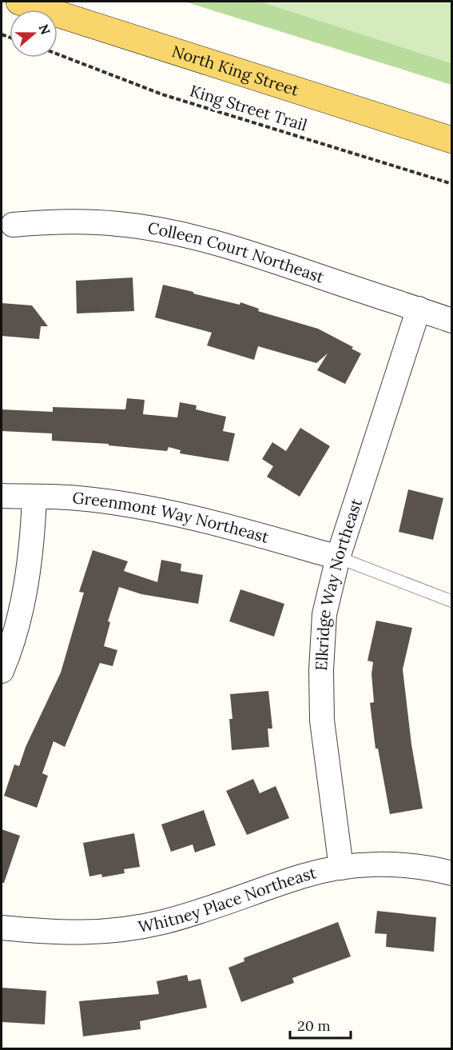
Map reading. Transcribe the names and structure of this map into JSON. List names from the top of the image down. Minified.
{"streets":{"main road":["North King Street"],"street":["Colleen Court Northeast","Greenmont Way Northeast","Elkridge Way Northeast","Whitney Place Northeast"],"path":["King Street Trail"]},"crossings":[["Colleen Court Northeast","Elkridge Way Northeast"],["Greenmont Way Northeast","Elkridge Way Northeast"],["Elkridge Way Northeast","Whitney Place Northeast"]],"scale_bar":"20 m","north":"right"}
